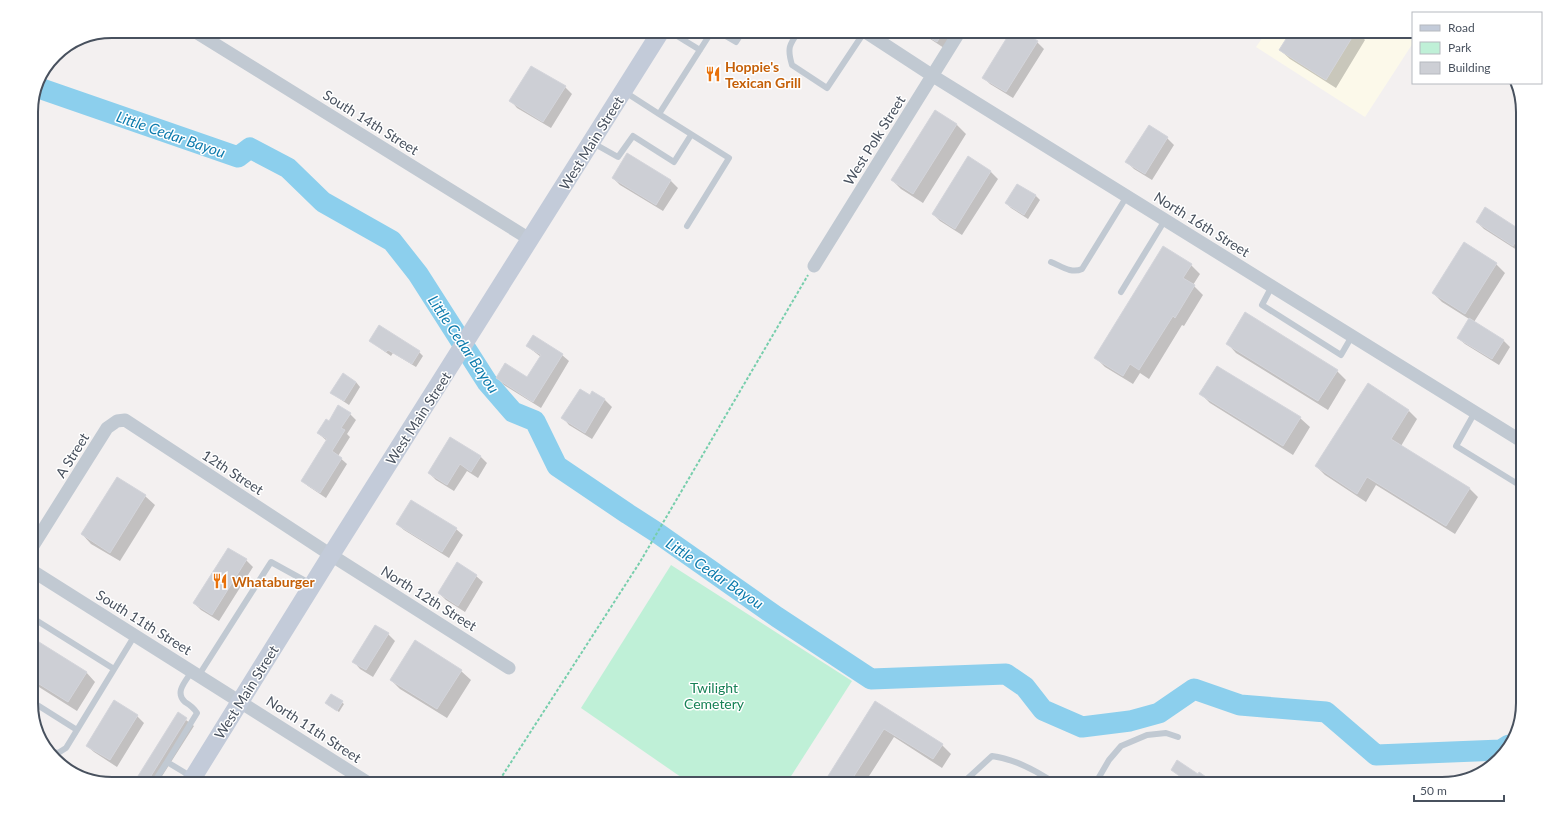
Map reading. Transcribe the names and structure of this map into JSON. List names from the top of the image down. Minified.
{"streets":{"main road":["West Main Street"],"street":["South 14th Street","West Polk Street","North 16th Street","A Street","12th Street","North 12th Street","South 11th Street","North 11th Street"]},"crossings":[["South 14th Street","West Main Street"],["West Polk Street","North 16th Street"],["West Main Street","12th Street"],["West Main Street","North 12th Street"],["West Main Street","South 11th Street"],["West Main Street","North 11th Street"],["A Street","12th Street"],["12th Street","North 12th Street"],["South 11th Street","North 11th Street"]],"water":["Little Cedar Bayou"],"parks":["Twilight Cemetery"],"places":{"restaurant":["Hoppie's Texican Grill","Whataburger"]},"legend":["Road","Park","Building"],"scale_bar":"50 m"}
